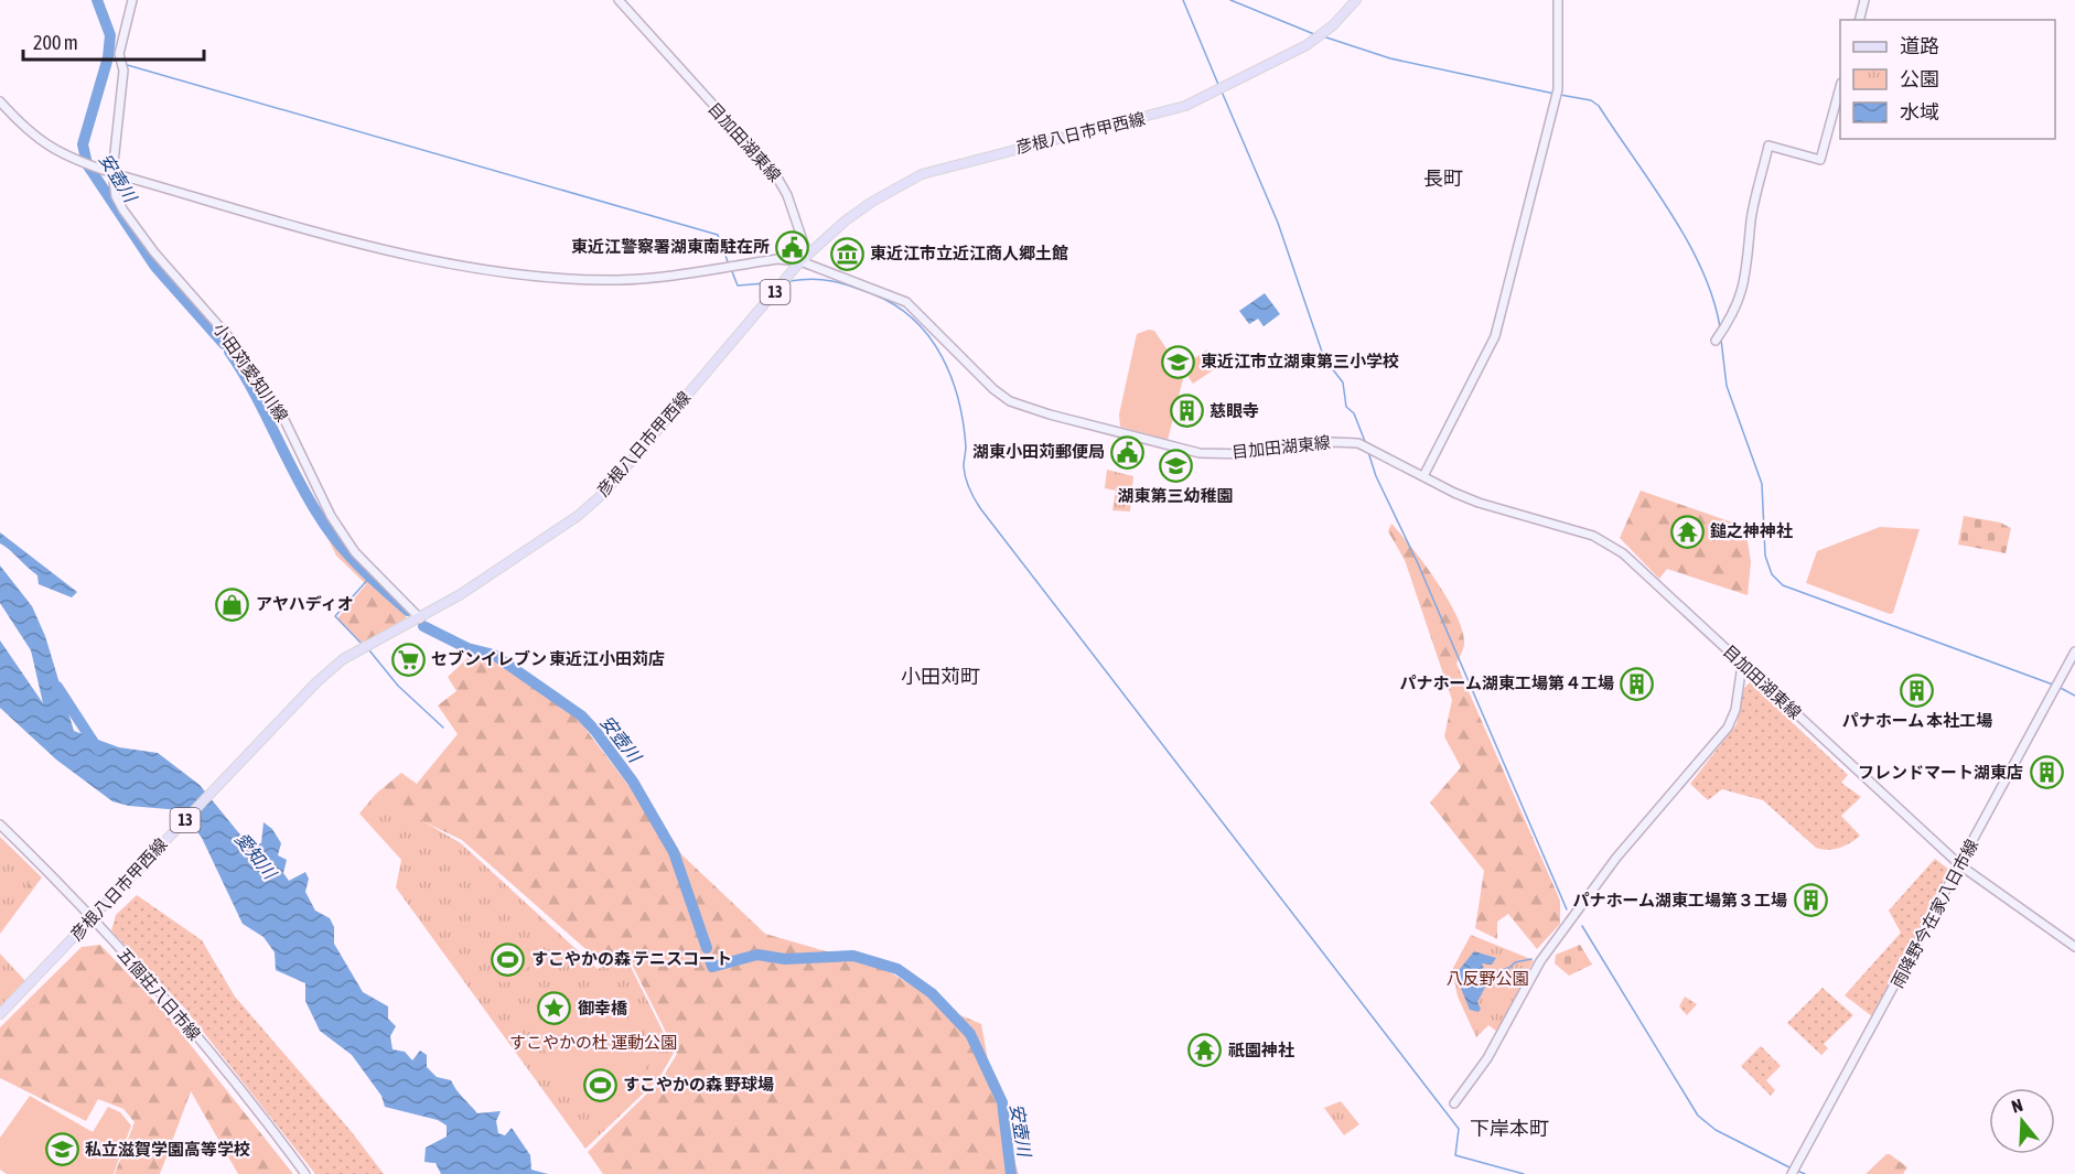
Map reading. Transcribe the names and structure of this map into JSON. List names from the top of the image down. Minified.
{"streets":{"main road":["彦根八日市甲西線","目加田湖東線","13","小田苅愛知川線","雨降野今在家八日市線","五個荘八日市線"]},"crossings":[["彦根八日市甲西線","目加田湖東線"],["彦根八日市甲西線","小田苅愛知川線"],["彦根八日市甲西線","五個荘八日市線"],["目加田湖東線","雨降野今在家八日市線"]],"districts":["長町","小田苅町","下岸本町"],"water":["安壺川","愛知川"],"parks":["八反野公園","すこやかの杜 運動公園"],"places":{"public building":["東近江警察署湖東南駐在所","湖東小田苅郵便局"],"museum":["東近江市立近江商人郷土館"],"school or university":["東近江市立湖東第三小学校","湖東第三幼稚園","私立滋賀学園高等学校"],"building":["慈眼寺","パナホーム湖東工場第４工場","パナホーム 本社工場","フレンドマート湖東店","パナホーム湖東工場第３工場"],"temple":["鎚之神神社","祇園神社"],"shop":["アヤハディオ"],"supermarket":["セブンイレブン 東近江小田苅店"],"sports":["すこやかの森 テニスコート","すこやかの森 野球場"],"place":["御幸橋"]},"legend":["道路","公園","水域"],"scale_bar":"200 m","north":"top"}
